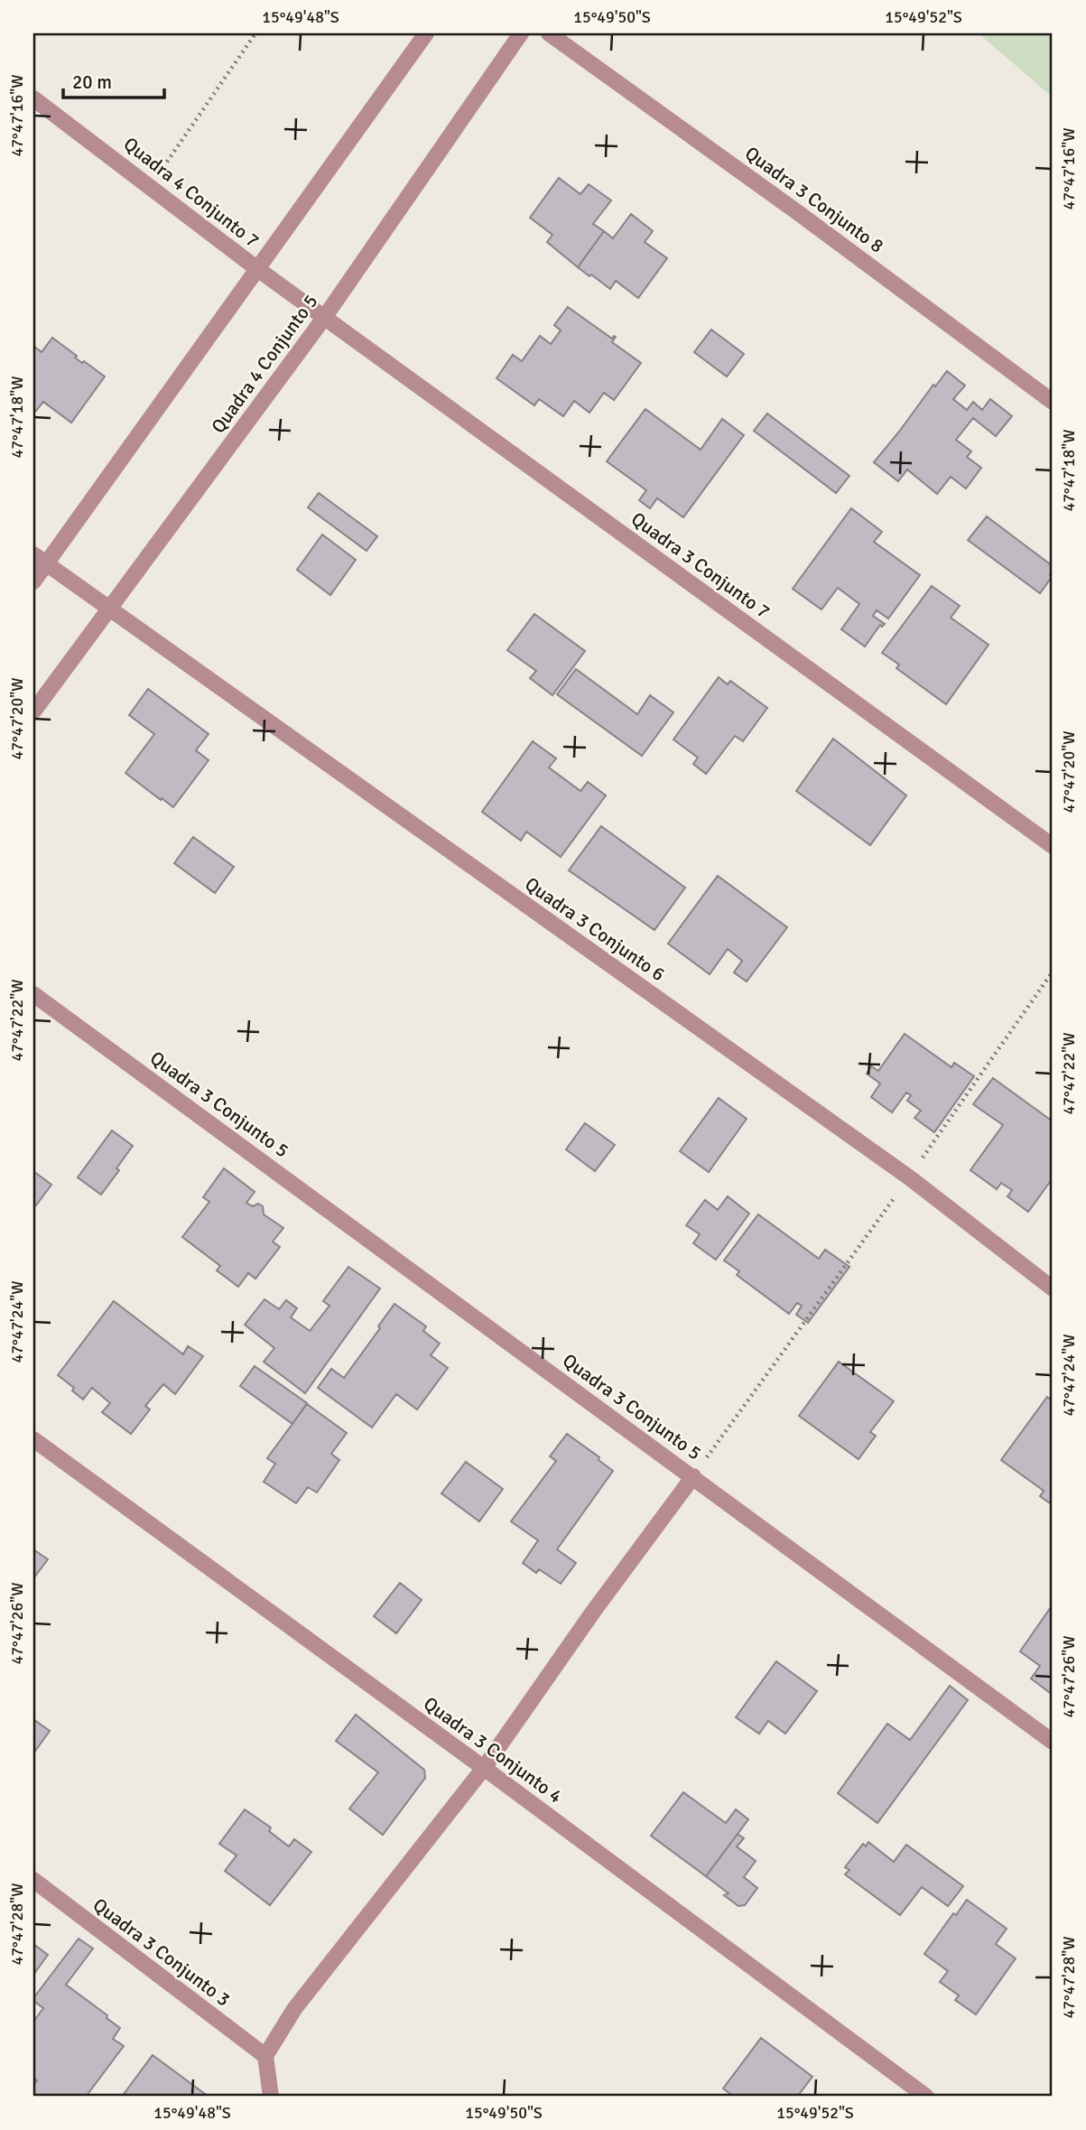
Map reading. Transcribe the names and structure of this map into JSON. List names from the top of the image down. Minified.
{"streets":{"street":["Quadra 4 Conjunto 7","Quadra 3 Conjunto 8","Quadra 4 Conjunto 5","Quadra 3 Conjunto 7","Quadra 3 Conjunto 6","Quadra 3 Conjunto 5","Quadra 3 Conjunto 4","Quadra 3 Conjunto 3"]},"crossings":[["Quadra 4 Conjunto 7","Quadra 4 Conjunto 5"],["Quadra 4 Conjunto 7","Quadra 3 Conjunto 7"],["Quadra 4 Conjunto 5","Quadra 3 Conjunto 7"],["Quadra 4 Conjunto 5","Quadra 3 Conjunto 6"]],"scale_bar":"20 m","coordinates":["15°49'48\"S","15°49'50\"S","15°49'52\"S","47°47'16\"W","47°47'18\"W","47°47'20\"W","47°47'22\"W","47°47'24\"W","47°47'26\"W","47°47'28\"W"]}
